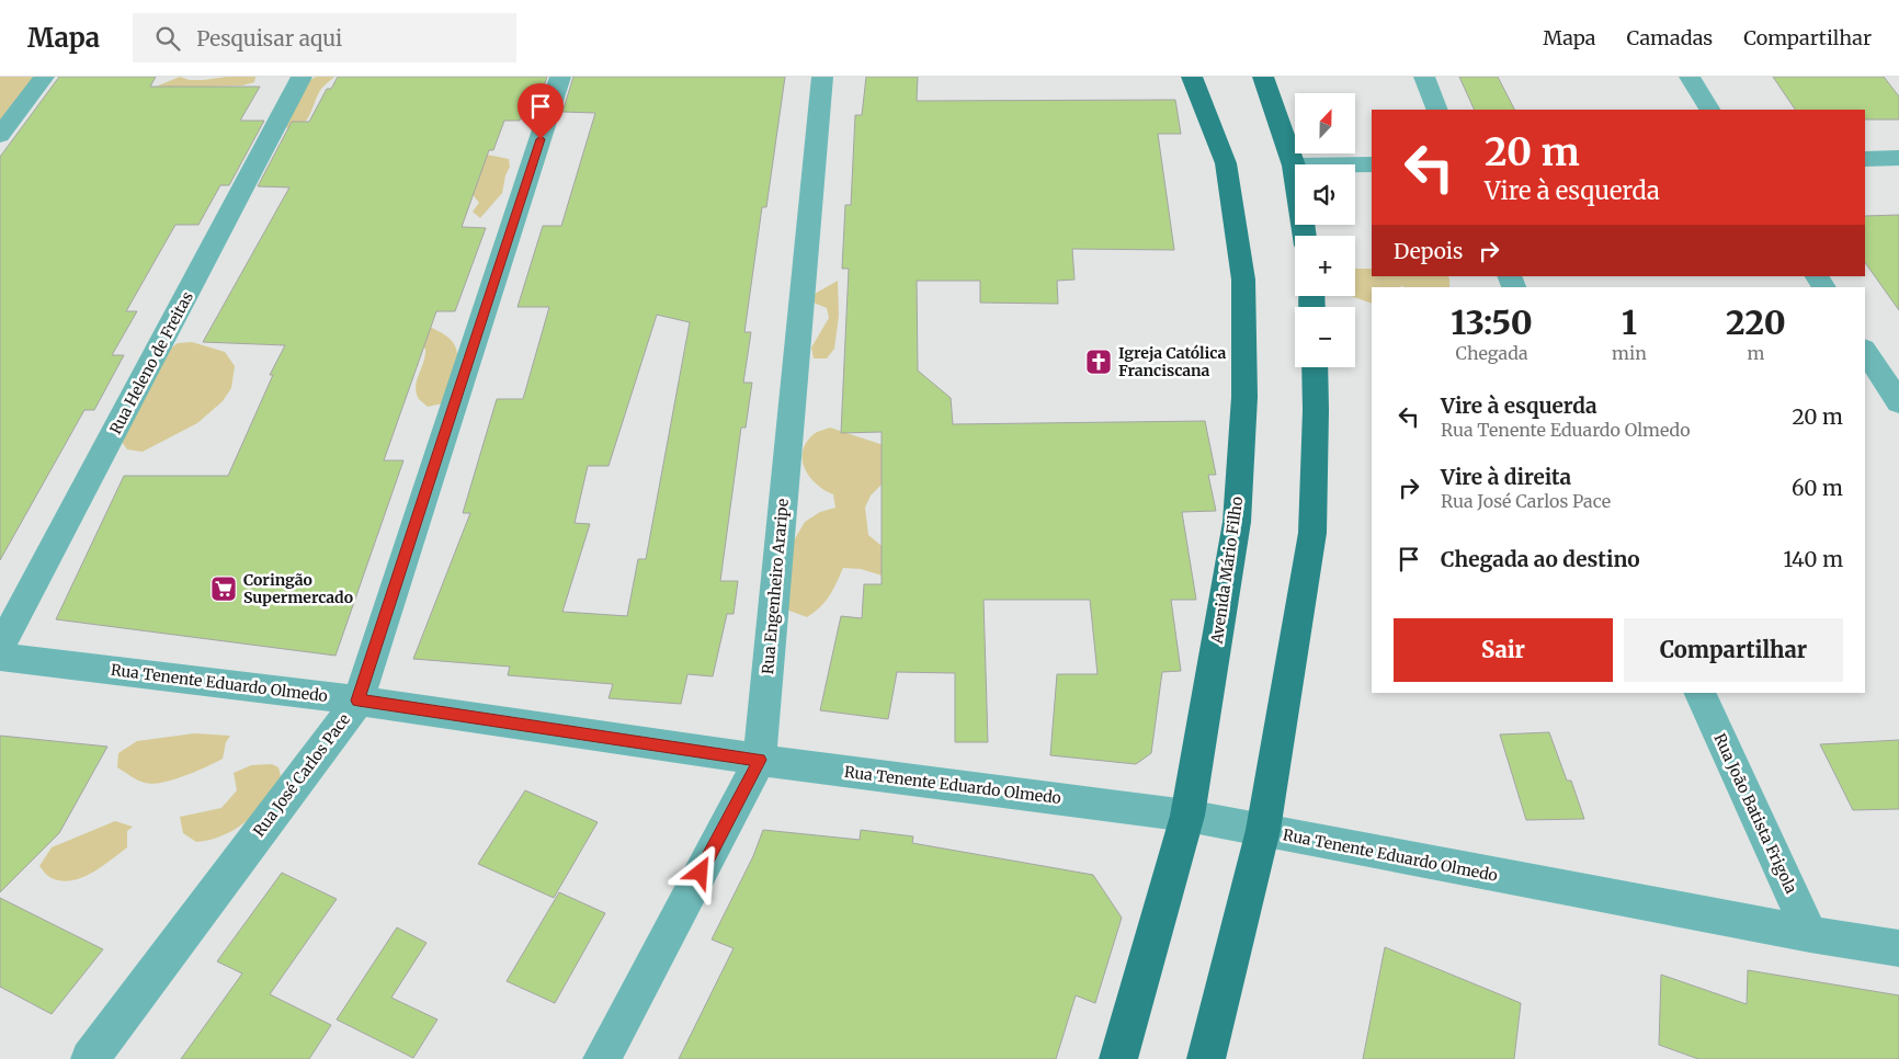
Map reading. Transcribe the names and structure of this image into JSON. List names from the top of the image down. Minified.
{"streets":{"main road":["Avenida Mário Filho"],"street":["Rua Heleno de Freitas","Rua Engenheiro Araripe","Rua Tenente Eduardo Olmedo","Rua José Carlos Pace","Rua João Batista Frigola"]},"crossings":[["Avenida Mário Filho","Rua Tenente Eduardo Olmedo"],["Rua Engenheiro Araripe","Rua Tenente Eduardo Olmedo"],["Rua Tenente Eduardo Olmedo","Rua José Carlos Pace"],["Rua Tenente Eduardo Olmedo","Rua João Batista Frigola"]],"places":{"church":["Igreja Católica Franciscana"],"supermarket":["Coringão Supermercado"]},"north":"top","page":{"header":"Mapa","search":"Pesquisar aqui","nav":["Mapa","Camadas","Compartilhar"],"map_buttons":["+","−"],"turn":["20 m","Vire à esquerda"],"then":"Depois","eta":["13:50","Chegada","1","min","220","m"],"list":[{"name":"Vire à esquerda","note":"Rua Tenente Eduardo Olmedo","value":"20 m"},{"name":"Vire à direita","note":"Rua José Carlos Pace","value":"60 m"},{"name":"Chegada ao destino","value":"140 m"}],"buttons":["Sair","Compartilhar"]}}
